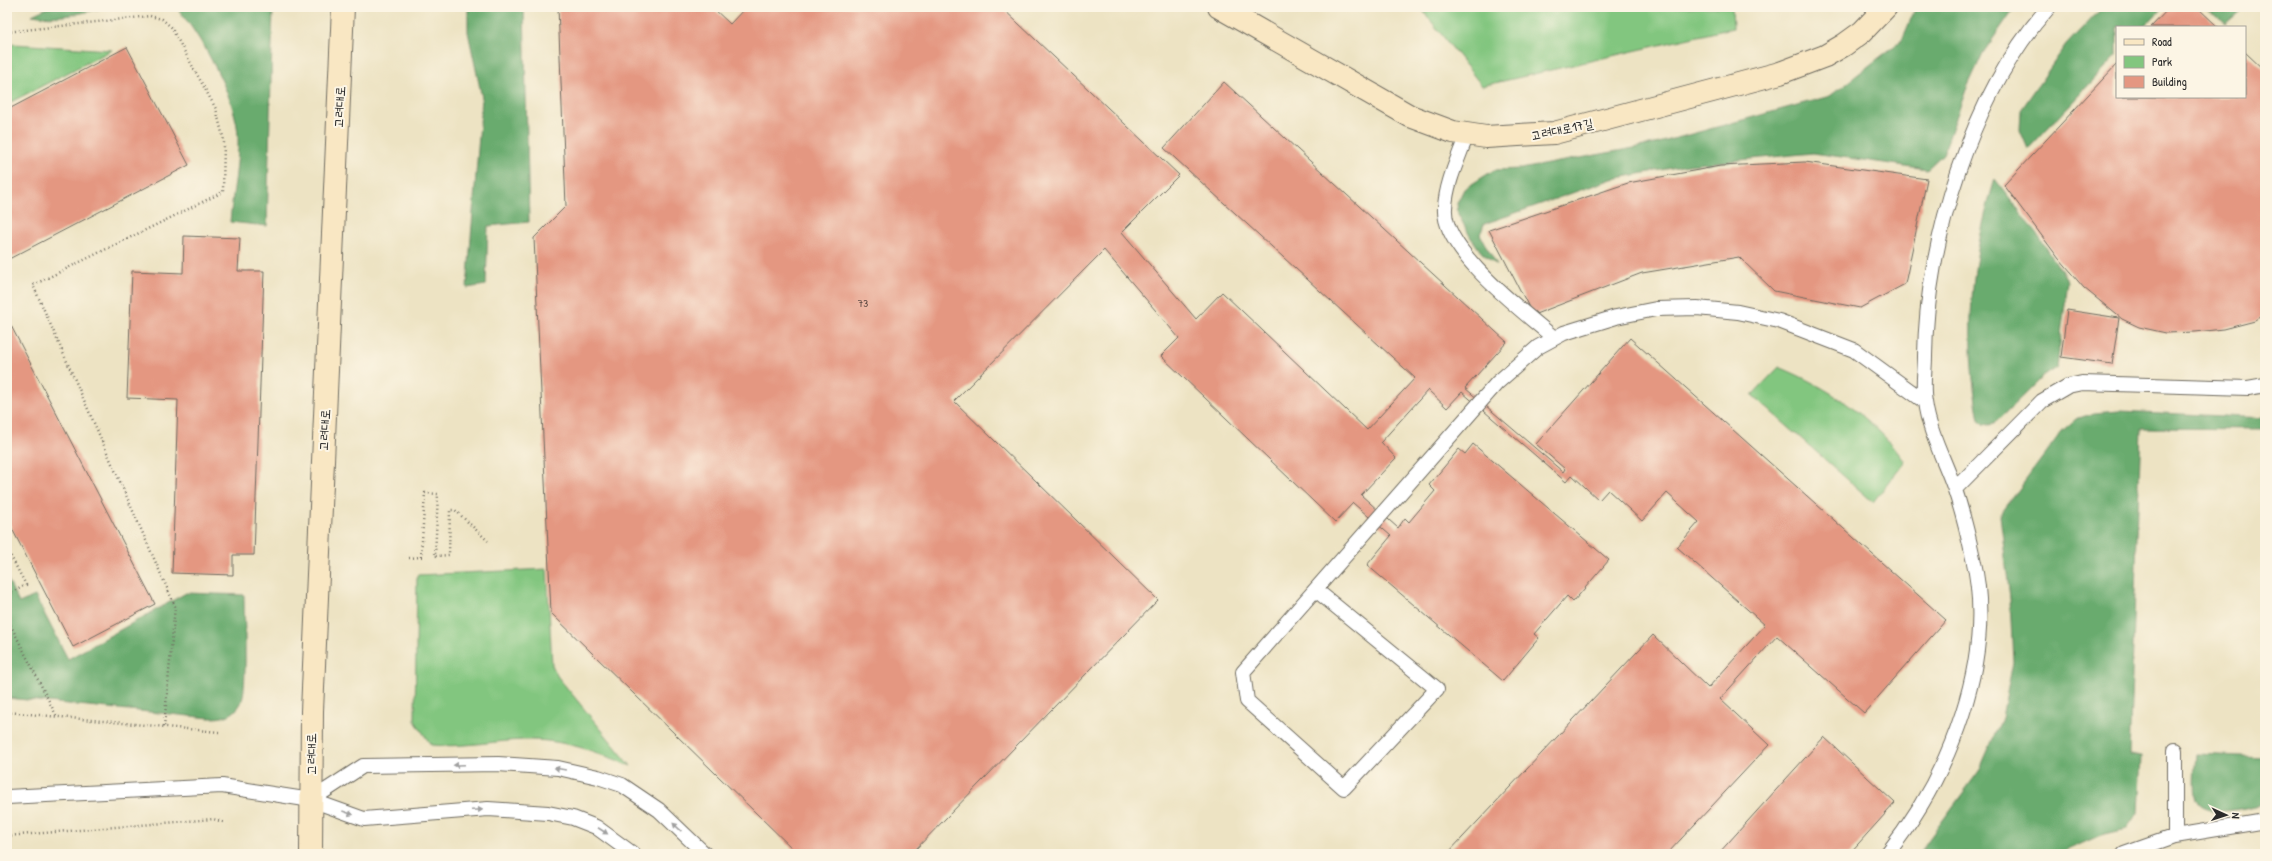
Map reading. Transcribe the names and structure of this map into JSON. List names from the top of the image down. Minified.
{"streets":{"main road":["고려대로","고려대로17길"]},"house_numbers":["73"],"legend":["Road","Park","Building"],"north":"right"}
